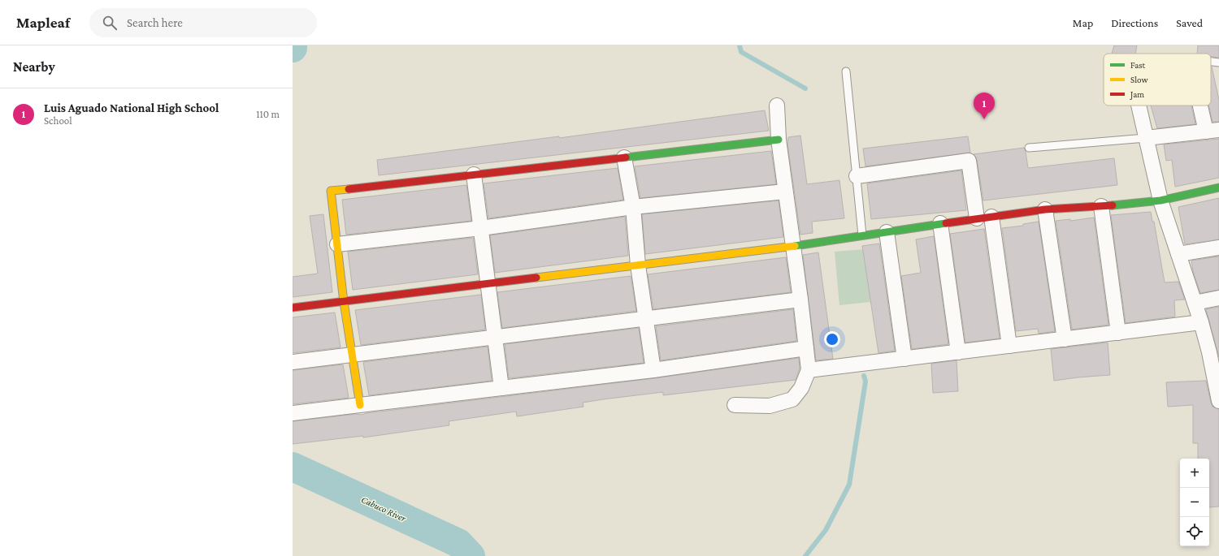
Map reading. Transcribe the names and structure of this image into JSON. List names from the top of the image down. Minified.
{"water":["Cabuco River"],"legend":["Fast","Slow","Jam"],"page":{"header":"Mapleaf","search":"Search here","nav":["Map","Directions","Saved"],"heading":"Nearby","list":[{"mark":"1","name":"Luis Aguado National High School","note":"School","value":"110 m"}],"pins":"1","map_buttons":["+","−"]}}
